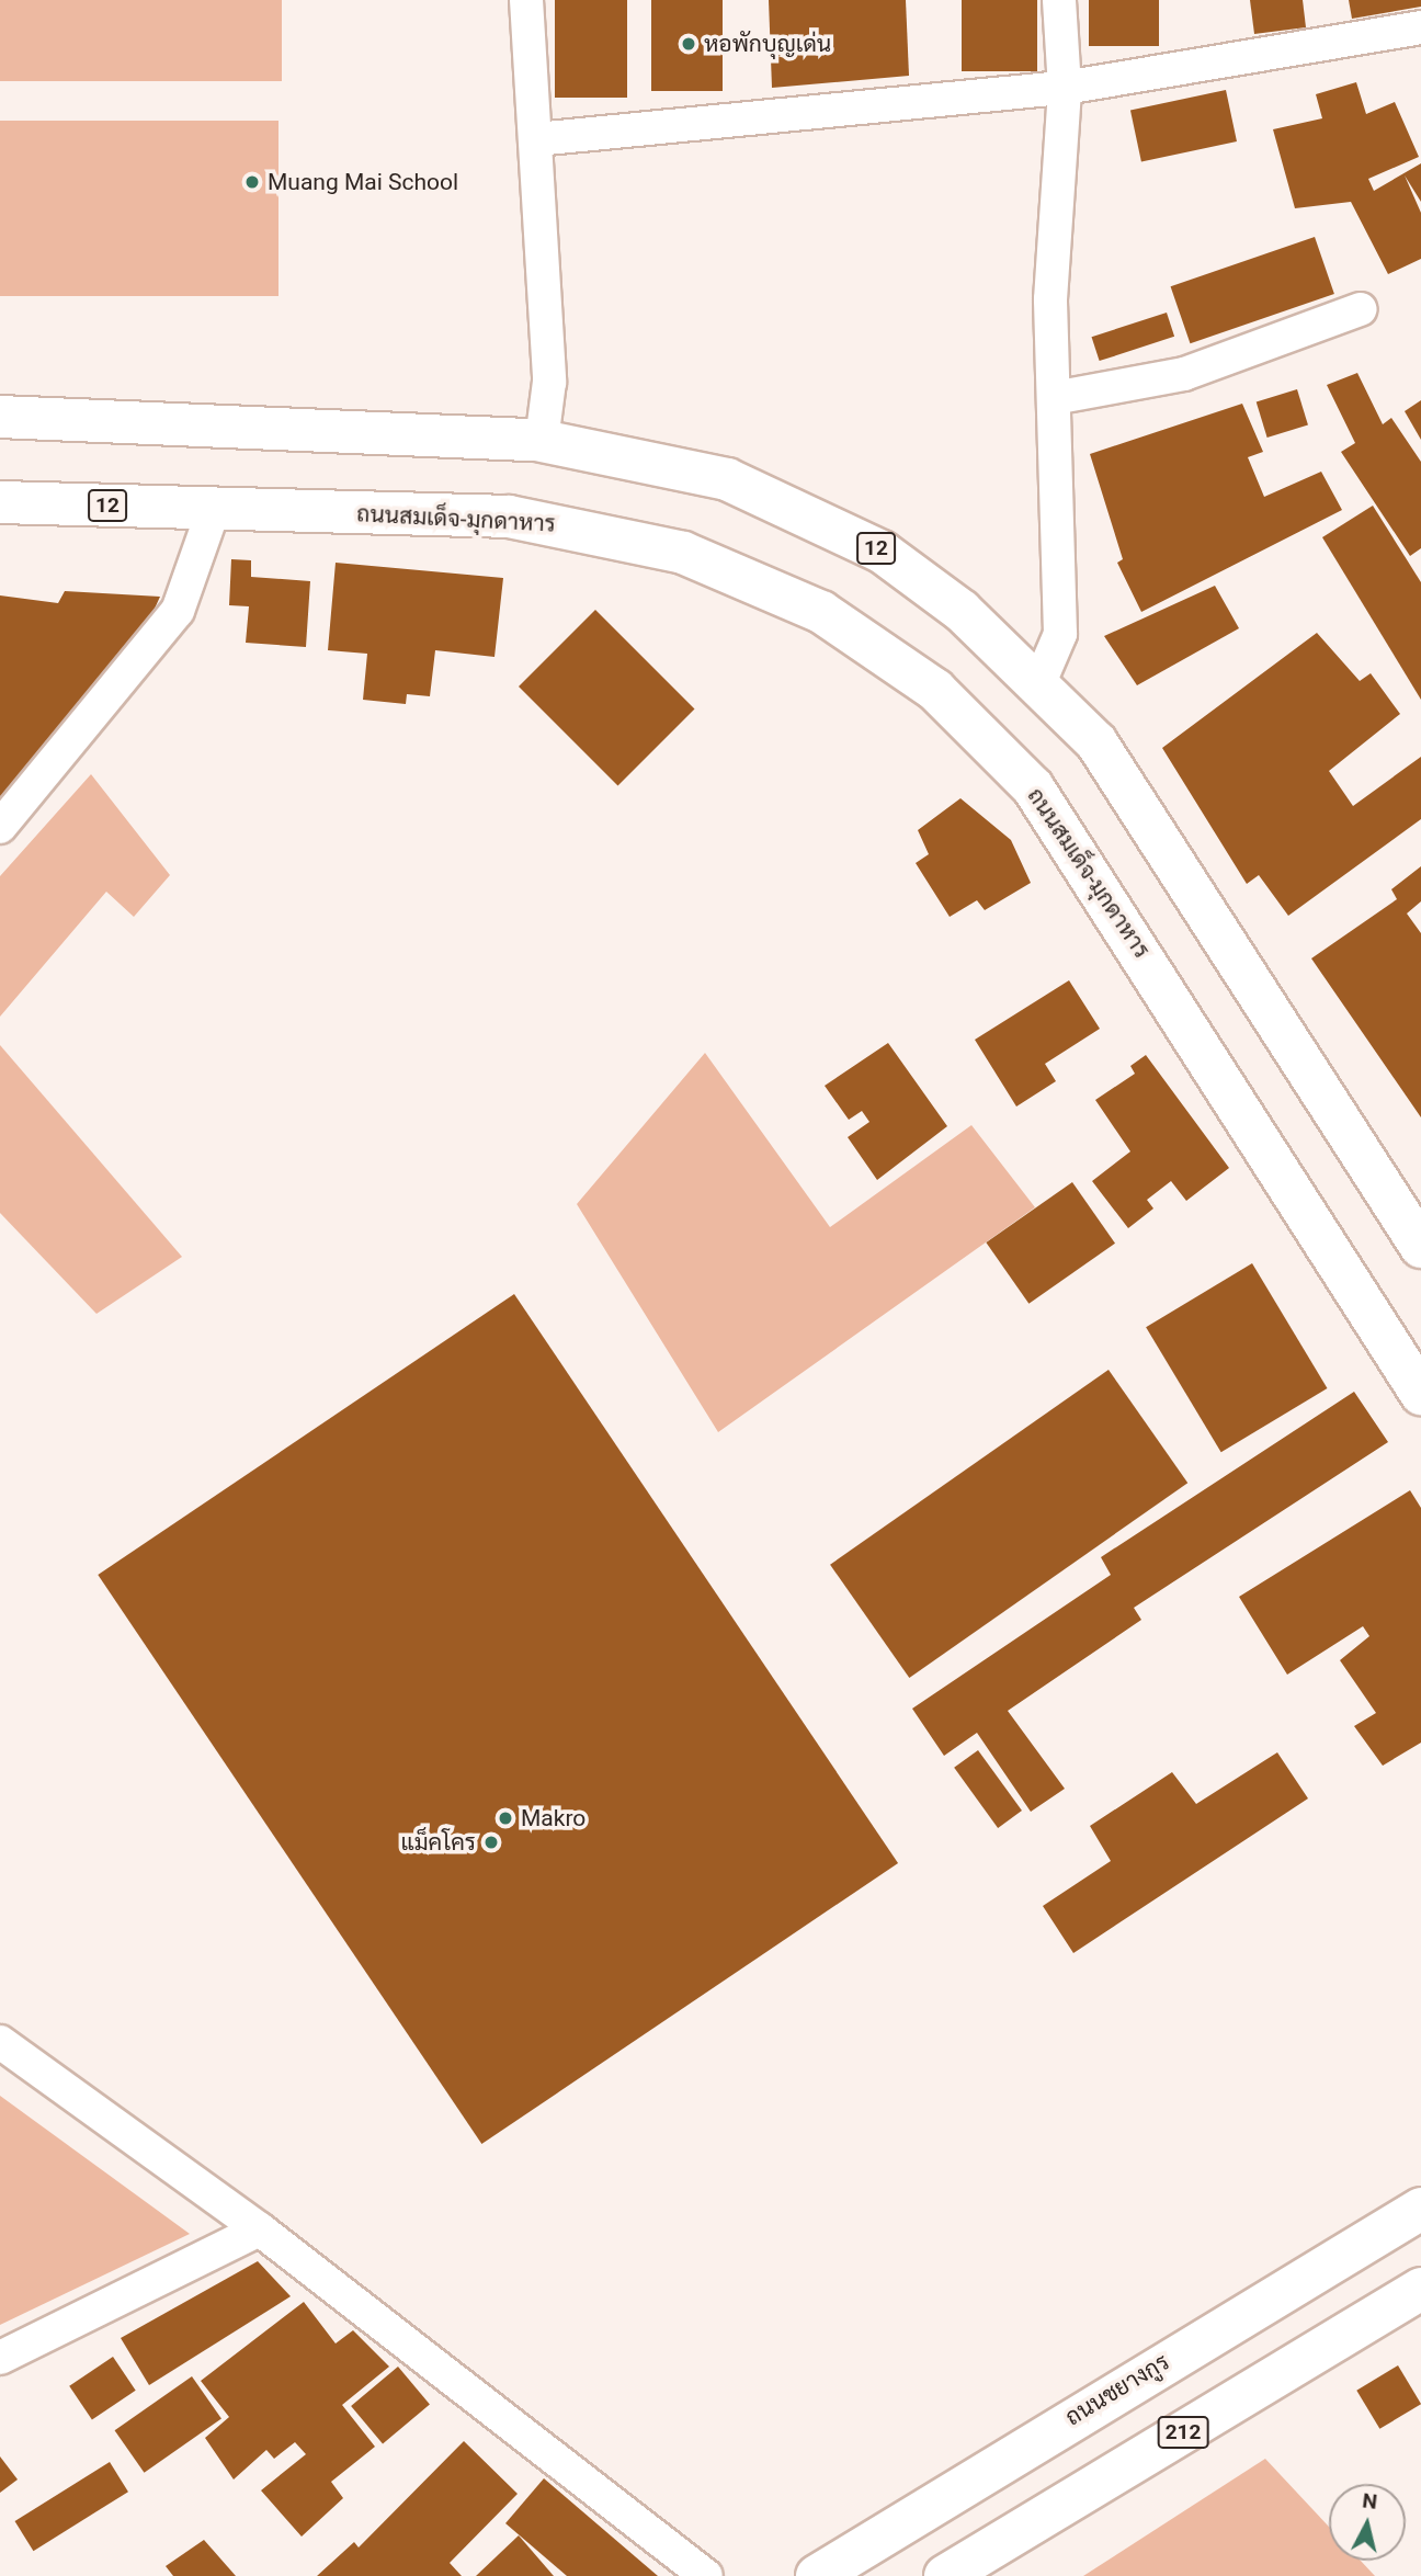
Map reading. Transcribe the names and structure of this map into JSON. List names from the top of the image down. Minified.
{"streets":{"main road":["12","ถนนสมเด็จ-มุกดาหาร","ถนนชยางกูร","212"]},"places":["หอพักบุญเด่น","Muang Mai School","Makro","แม็คโคร"],"north":"top"}
